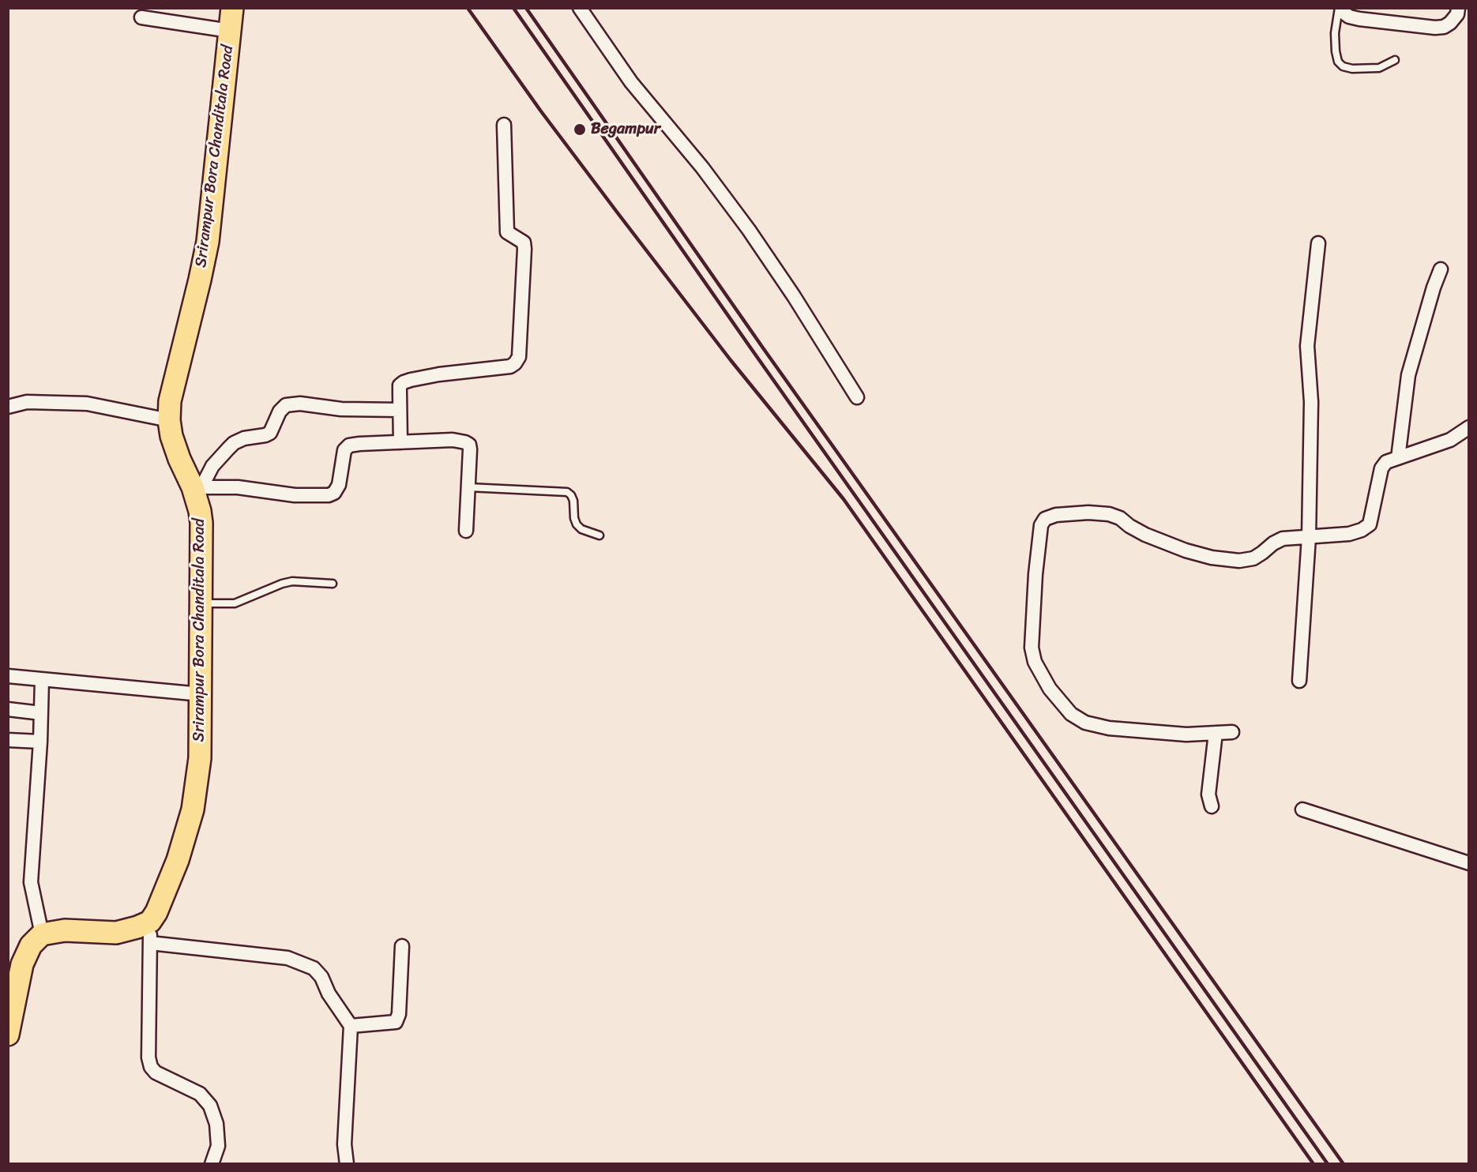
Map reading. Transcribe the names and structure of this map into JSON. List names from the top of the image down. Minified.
{"streets":{"main road":["Srirampur Bora Chanditala Road"]},"places":["Begampur"]}
